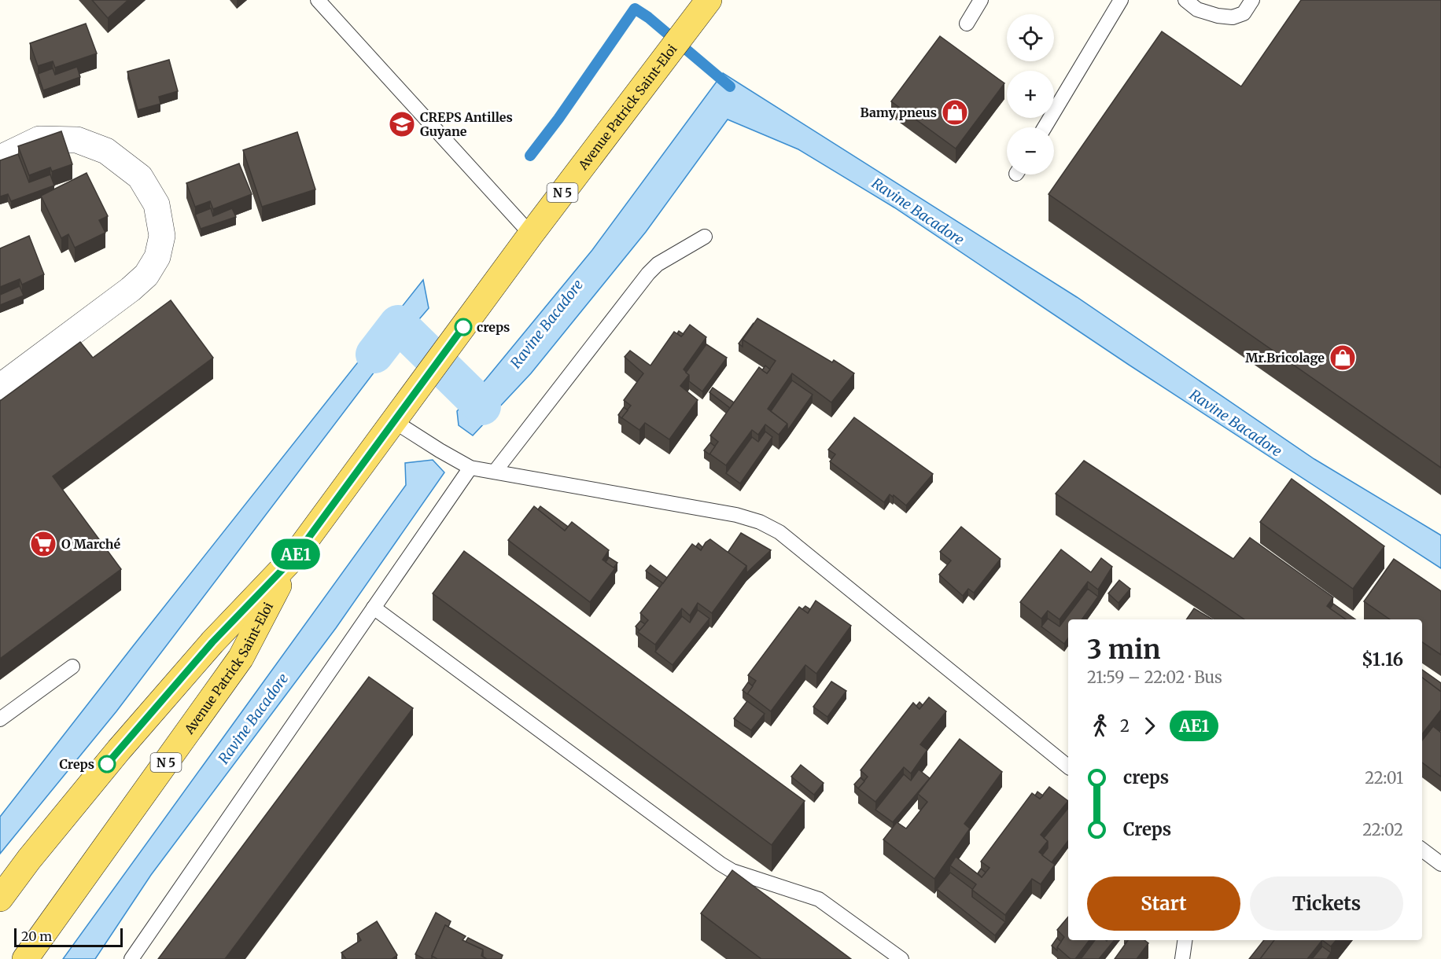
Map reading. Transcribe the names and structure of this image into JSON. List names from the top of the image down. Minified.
{"streets":{"main road":["Avenue Patrick Saint-Eloi","N 5"]},"water":["Ravine Bacadore"],"places":{"shop":["Bamy pneus","Mr.Bricolage"],"school or university":["CREPS Antilles Guyane"],"other":["creps","Creps"],"supermarket":["O Marché"]},"lines":["bus line AE1"],"scale_bar":"20 m","page":{"on_map":"AE1","map_buttons":["+","−"],"heading":["3 min","21:59 – 22:02 · Bus","$1.16"],"legs":["2","AE1"],"list":[{"name":"creps","value":"22:01"},{"name":"Creps","value":"22:02"}],"buttons":["Start","Tickets"],"scale":"20 m"}}
